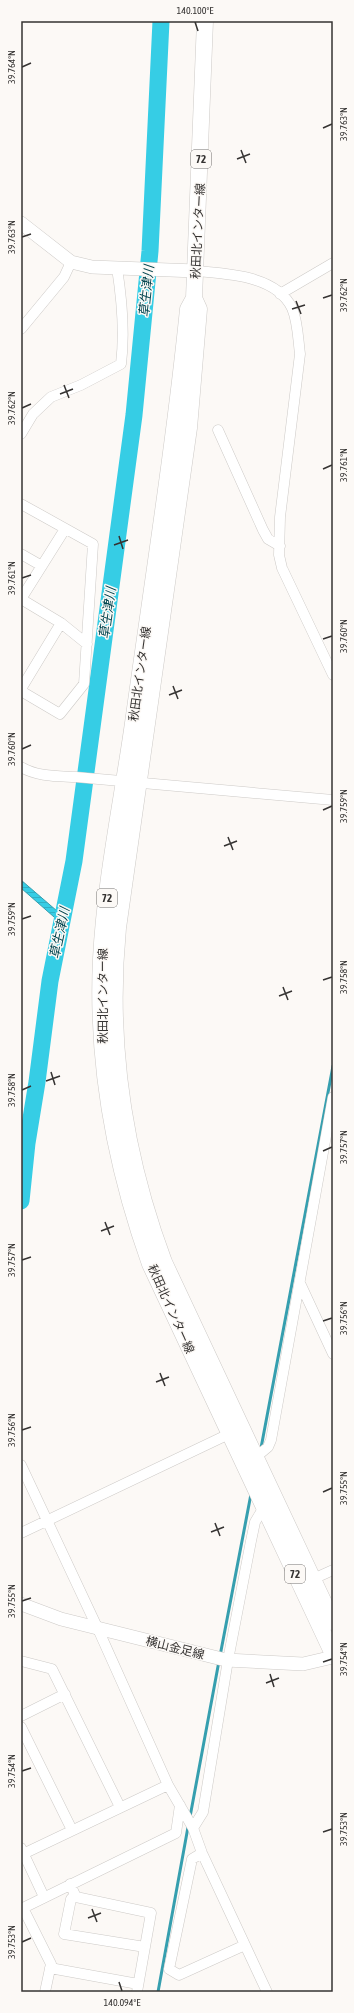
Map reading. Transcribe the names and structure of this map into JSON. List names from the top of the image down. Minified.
{"streets":{"main road":["72","秋田北インター線"],"street":["横山金足線"]},"crossings":[["秋田北インター線","横山金足線"]],"water":["草生津川"],"coordinates":["140.100°E","39.764°N","39.763°N","39.762°N","39.761°N","39.760°N","39.759°N","39.758°N","39.757°N","39.756°N","39.755°N","39.754°N","39.753°N","140.094°E"]}
